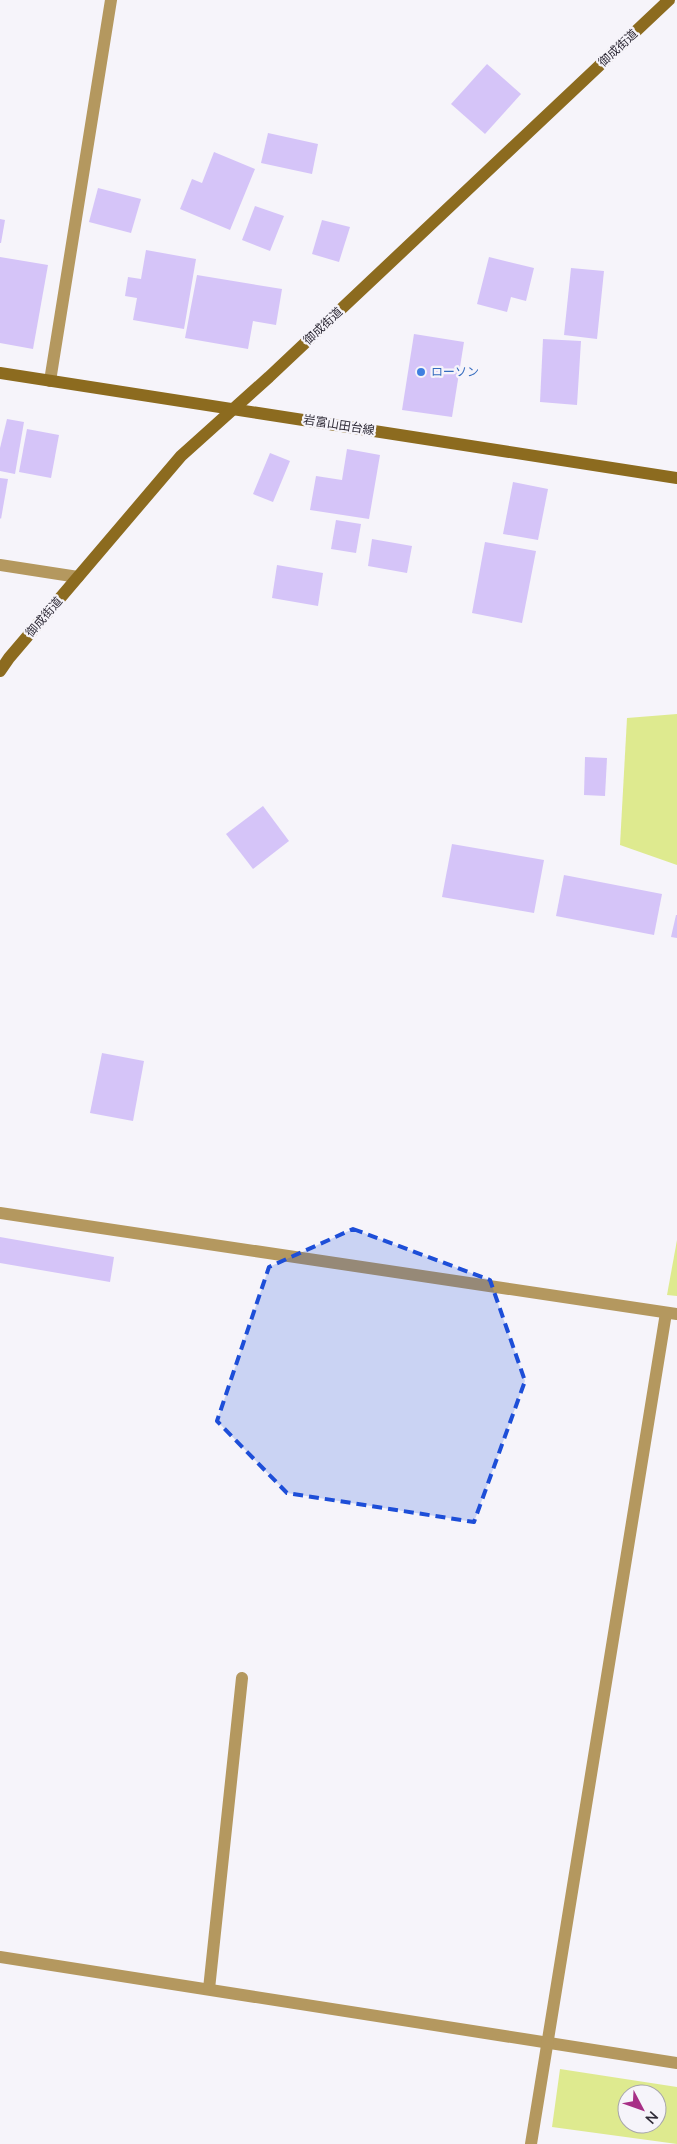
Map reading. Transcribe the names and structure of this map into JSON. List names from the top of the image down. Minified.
{"streets":{"street":["御成街道","岩富山田台線"]},"crossings":[["御成街道","岩富山田台線"]],"places":["ローソン"],"north":"bottom right"}
